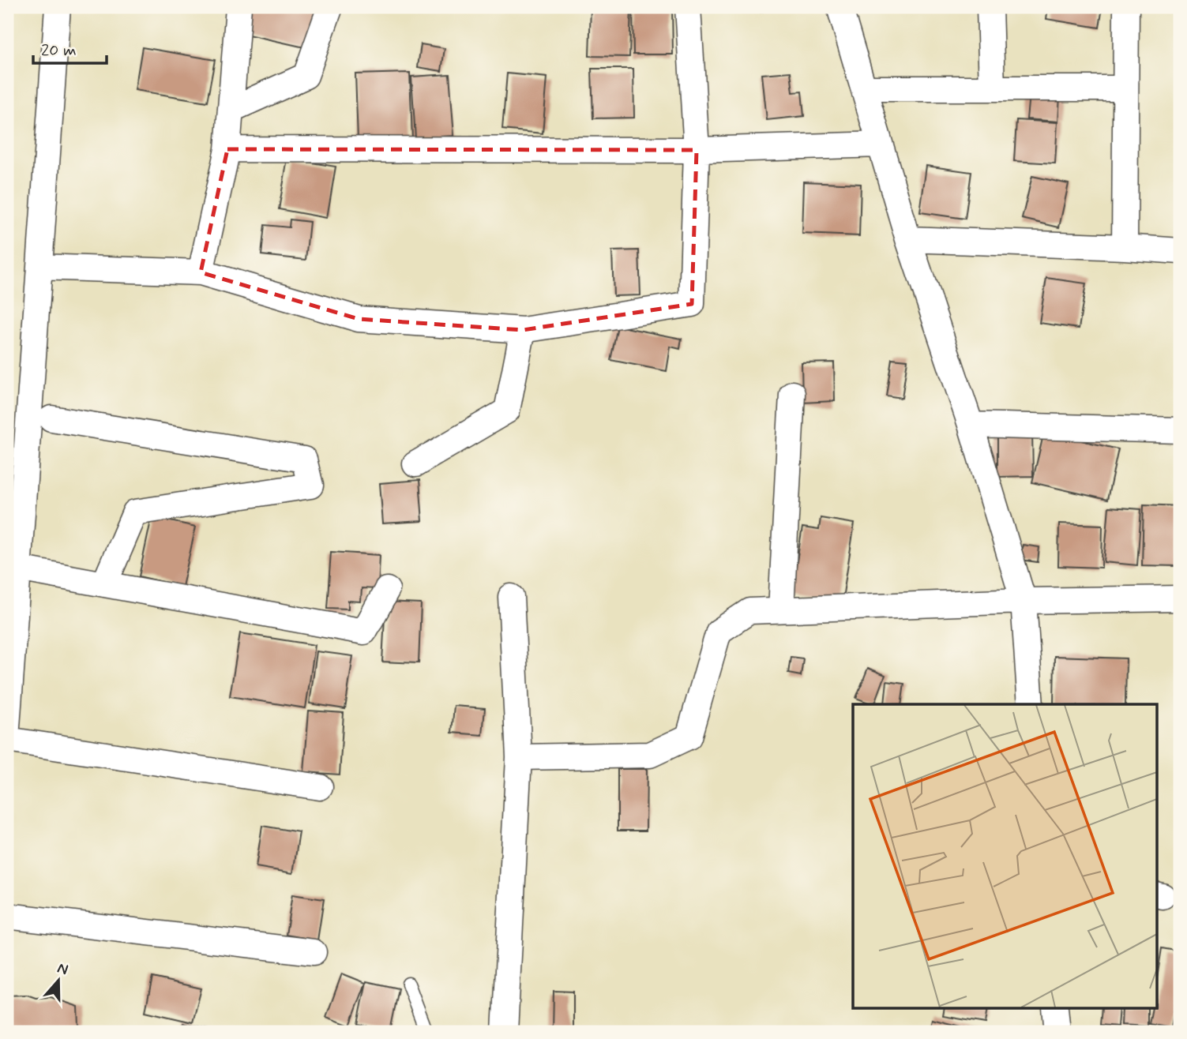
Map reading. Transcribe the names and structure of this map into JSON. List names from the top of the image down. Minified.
{"scale_bar":"20 m","north":"top"}
